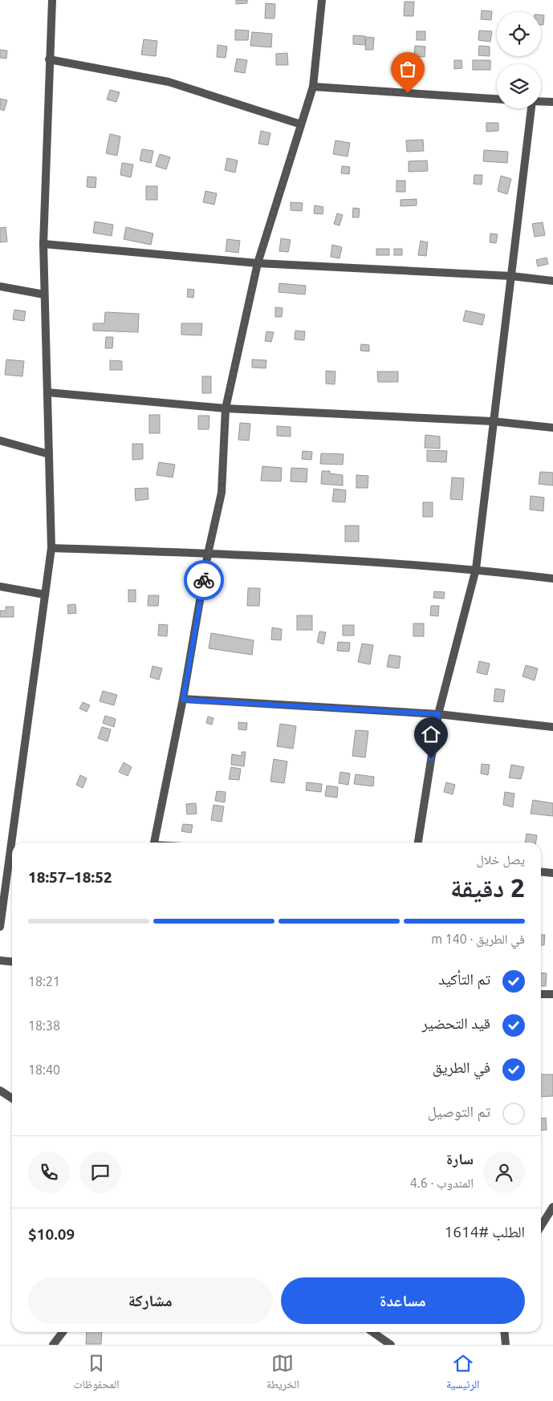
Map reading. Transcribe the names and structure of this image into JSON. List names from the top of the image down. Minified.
{"page":{"heading":["2 دقيقة","يصل خلال","18:52–18:57"],"panel":["سارة","المندوب · 4.6","الطلب #1614","$10.09"],"bar":"في الطريق · 140 m","list":[["تم التأكيد","18:21"],["قيد التحضير","18:38"],["في الطريق","18:40"],"تم التوصيل"],"buttons":["مساعدة","مشاركة"],"tabs":["الرئيسية","الخريطة","المحفوظات"]}}
